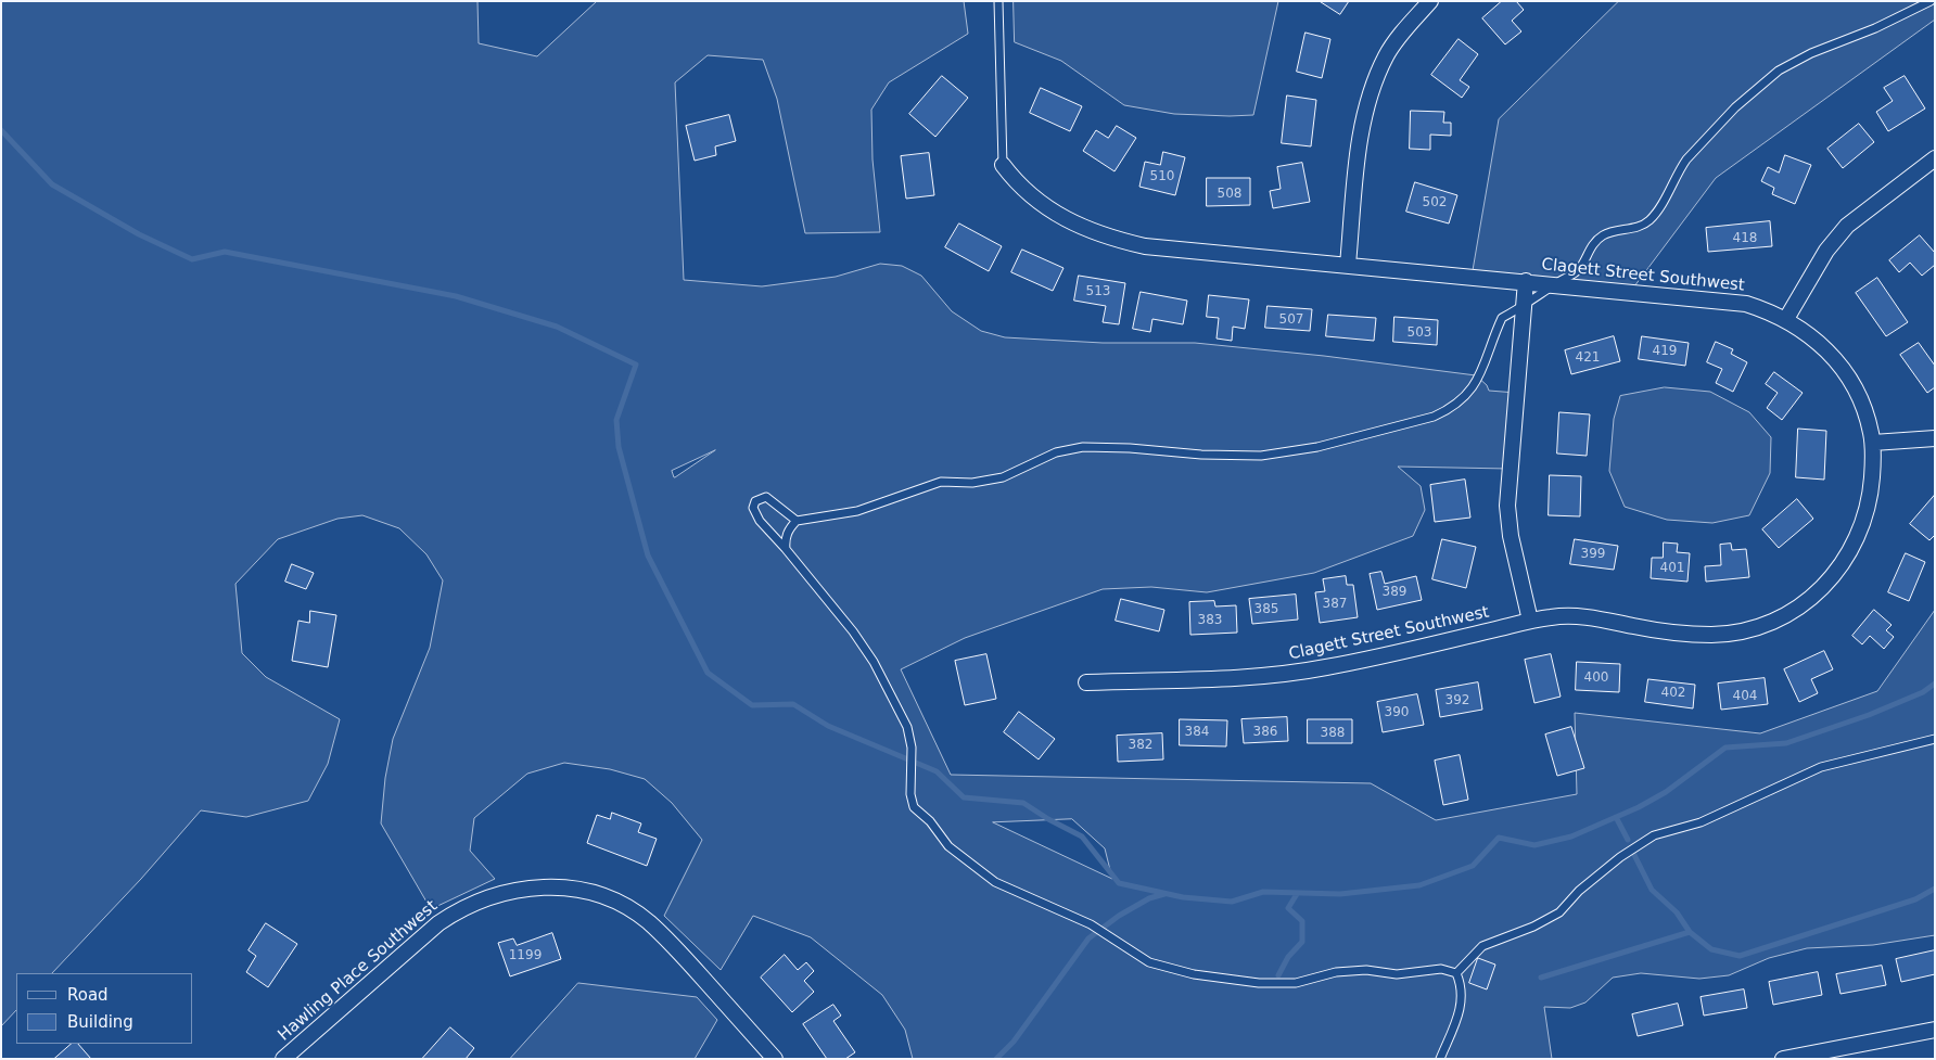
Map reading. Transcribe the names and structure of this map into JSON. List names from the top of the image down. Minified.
{"streets":{"street":["Clagett Street Southwest","Hawling Place Southwest"]},"house_numbers":["510","508","502","418","513","507","503","419","421","399","401","389","387","385","383","400","402","404","392","390","384","386","388","382","1199"],"legend":["Road","Building"]}
